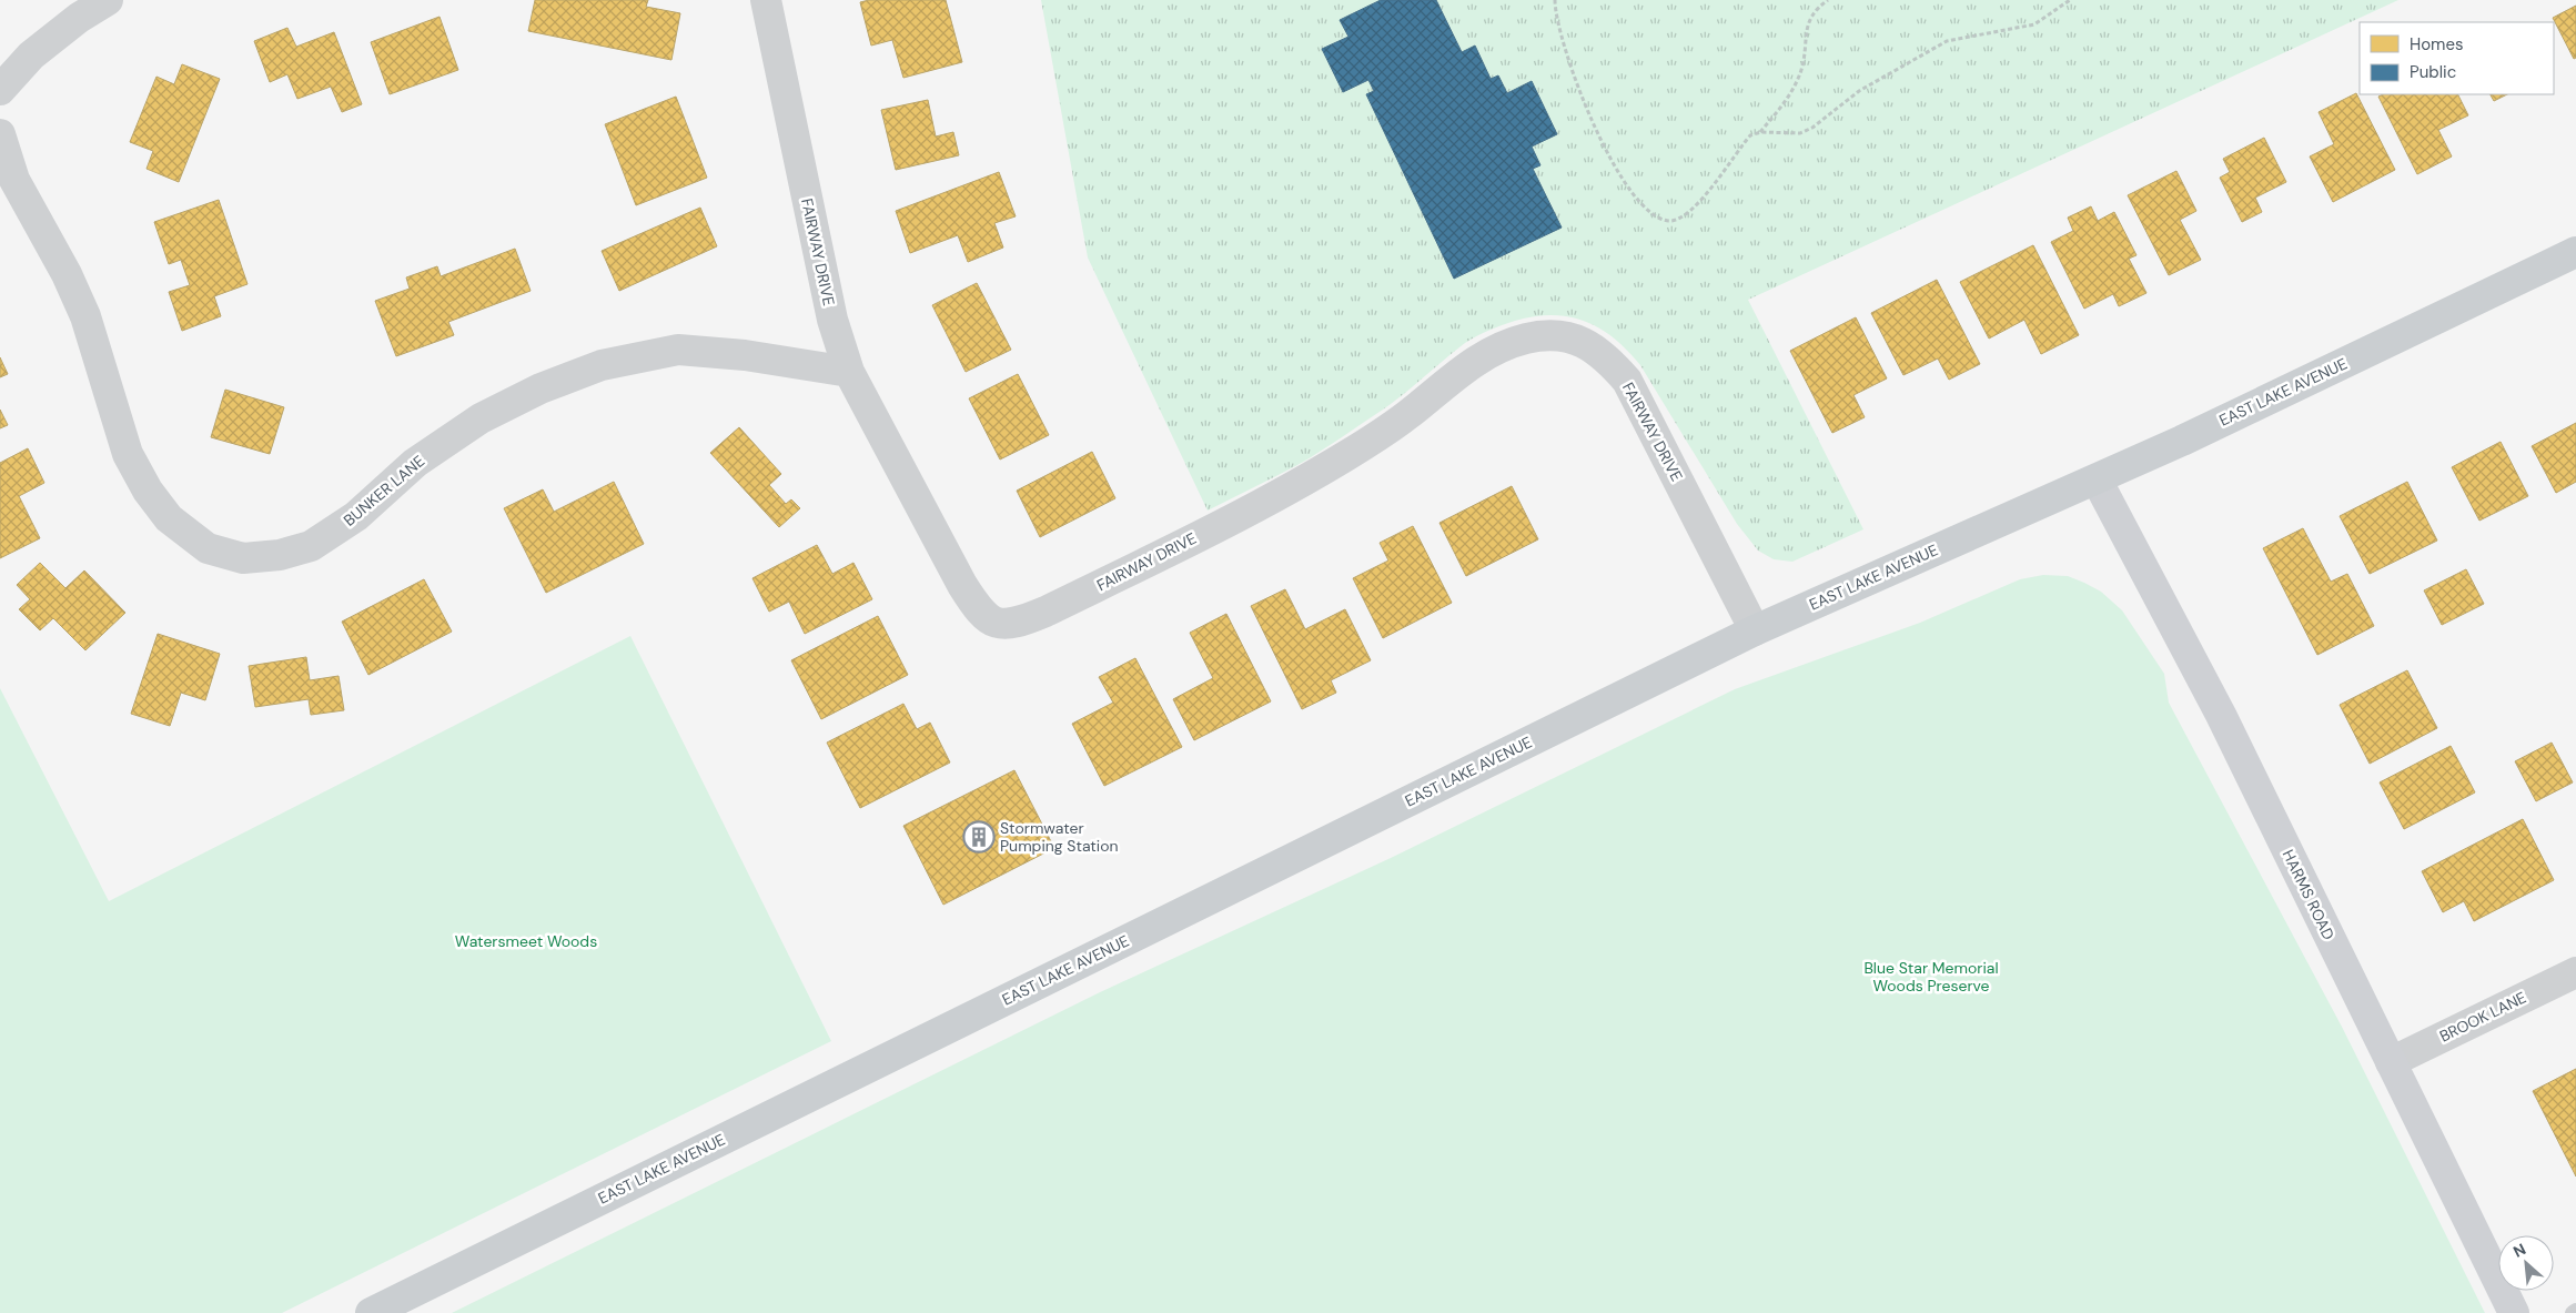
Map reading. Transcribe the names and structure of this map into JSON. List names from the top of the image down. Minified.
{"streets":{"main road":["EAST LAKE AVENUE","HARMS ROAD"],"street":["FAIRWAY DRIVE","BUNKER LANE","BROOK LANE"]},"crossings":[["FAIRWAY DRIVE","EAST LAKE AVENUE"],["FAIRWAY DRIVE","BUNKER LANE"],["EAST LAKE AVENUE","HARMS ROAD"],["HARMS ROAD","BROOK LANE"]],"parks":["Watersmeet Woods","Blue Star Memorial Woods Preserve"],"places":{"building":["Stormwater Pumping Station"]},"legend":["Homes","Public"],"north":"top left"}
